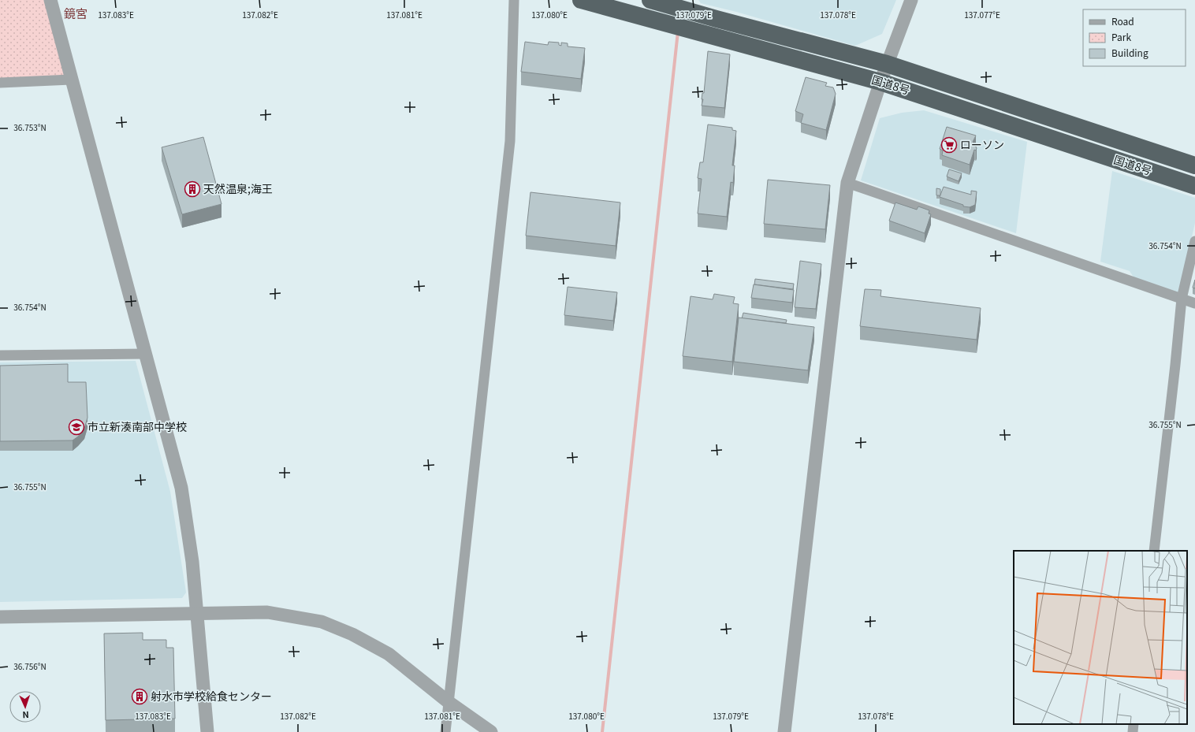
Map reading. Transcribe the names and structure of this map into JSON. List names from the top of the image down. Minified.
{"streets":{"highway":["国道8号"]},"districts":["鏡宮"],"places":{"supermarket":["ローソン"],"building":["天然温泉;海王","射水市学校給食センター"],"school or university":["市立新湊南部中学校"]},"legend":["Road","Park","Building"],"north":"bottom","coordinates":["137.083°E","137.082°E","137.081°E","137.080°E","137.079°E","137.078°E","137.077°E","36.753°N","36.754°N","36.755°N","36.756°N"]}
